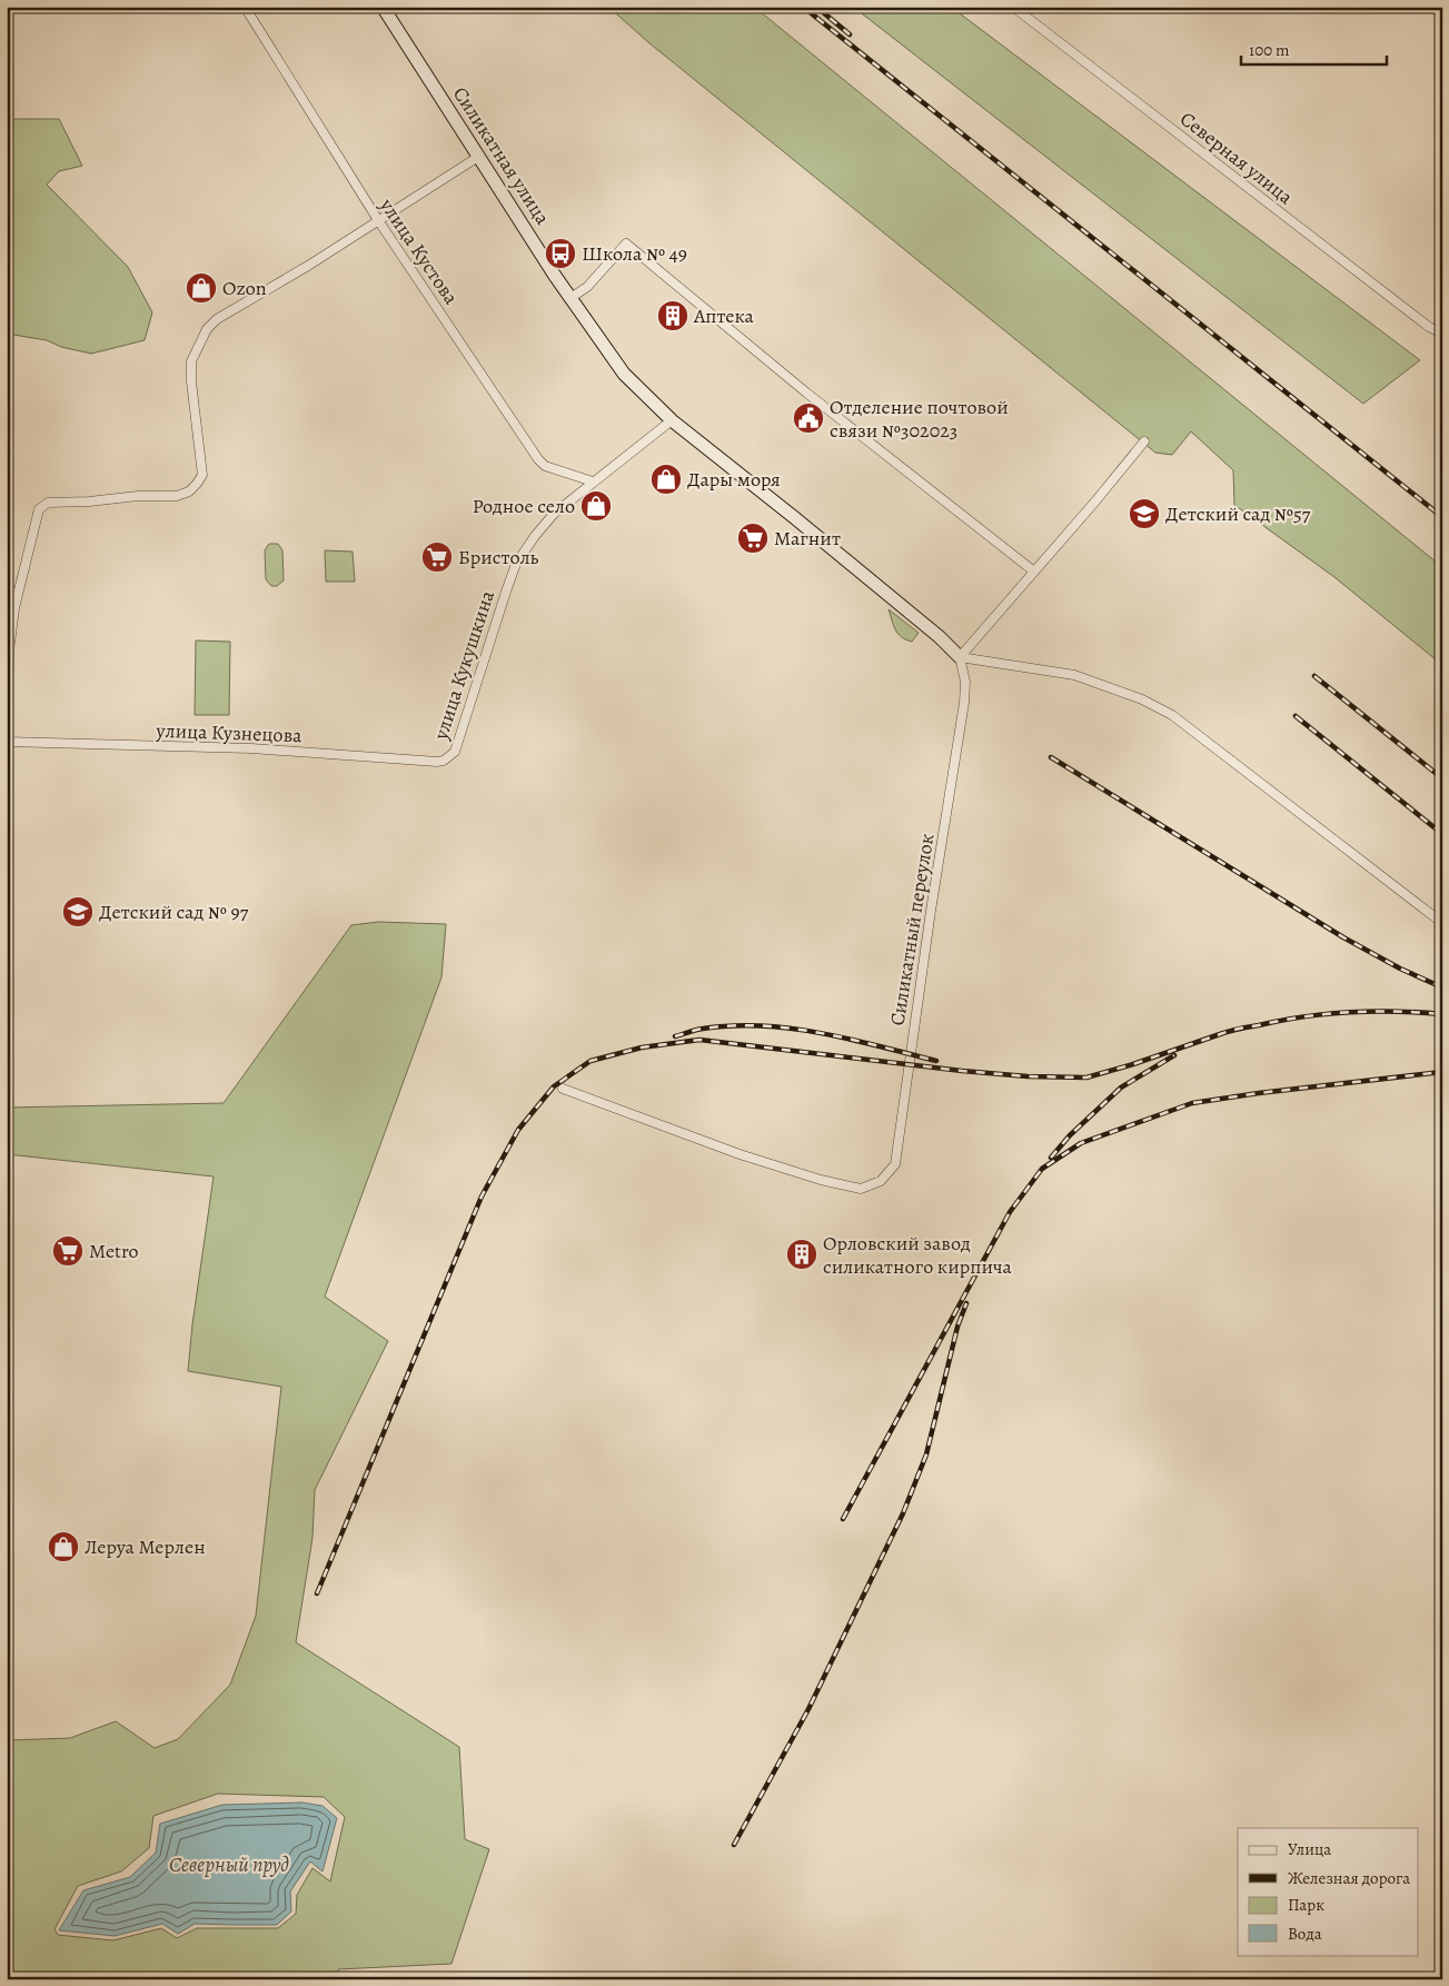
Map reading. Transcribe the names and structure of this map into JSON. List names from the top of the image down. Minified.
{"streets":{"street":["Силикатная улица","Северная улица","улица Кустова","улица Кукушкина","улица Кузнецова","Силикатный переулок"]},"crossings":[["Силикатная улица","улица Кукушкина"],["Силикатная улица","Силикатный переулок"],["улица Кустова","улица Кукушкина"],["улица Кукушкина","улица Кузнецова"]],"water":["Северный пруд"],"places":{"bus stop":["Школа № 49"],"shop":["Ozon","Дары моря","Родное село","Леруа Мерлен"],"building":["Аптека","Орловский завод силикатного кирпича"],"public building":["Отделение почтовой связи №302023"],"school or university":["Детский сад №57","Детский сад № 97"],"supermarket":["Магнит","Бристоль","Metro"]},"legend":["Улица","Железная дорога","Парк","Вода"],"scale_bar":"100 m"}
